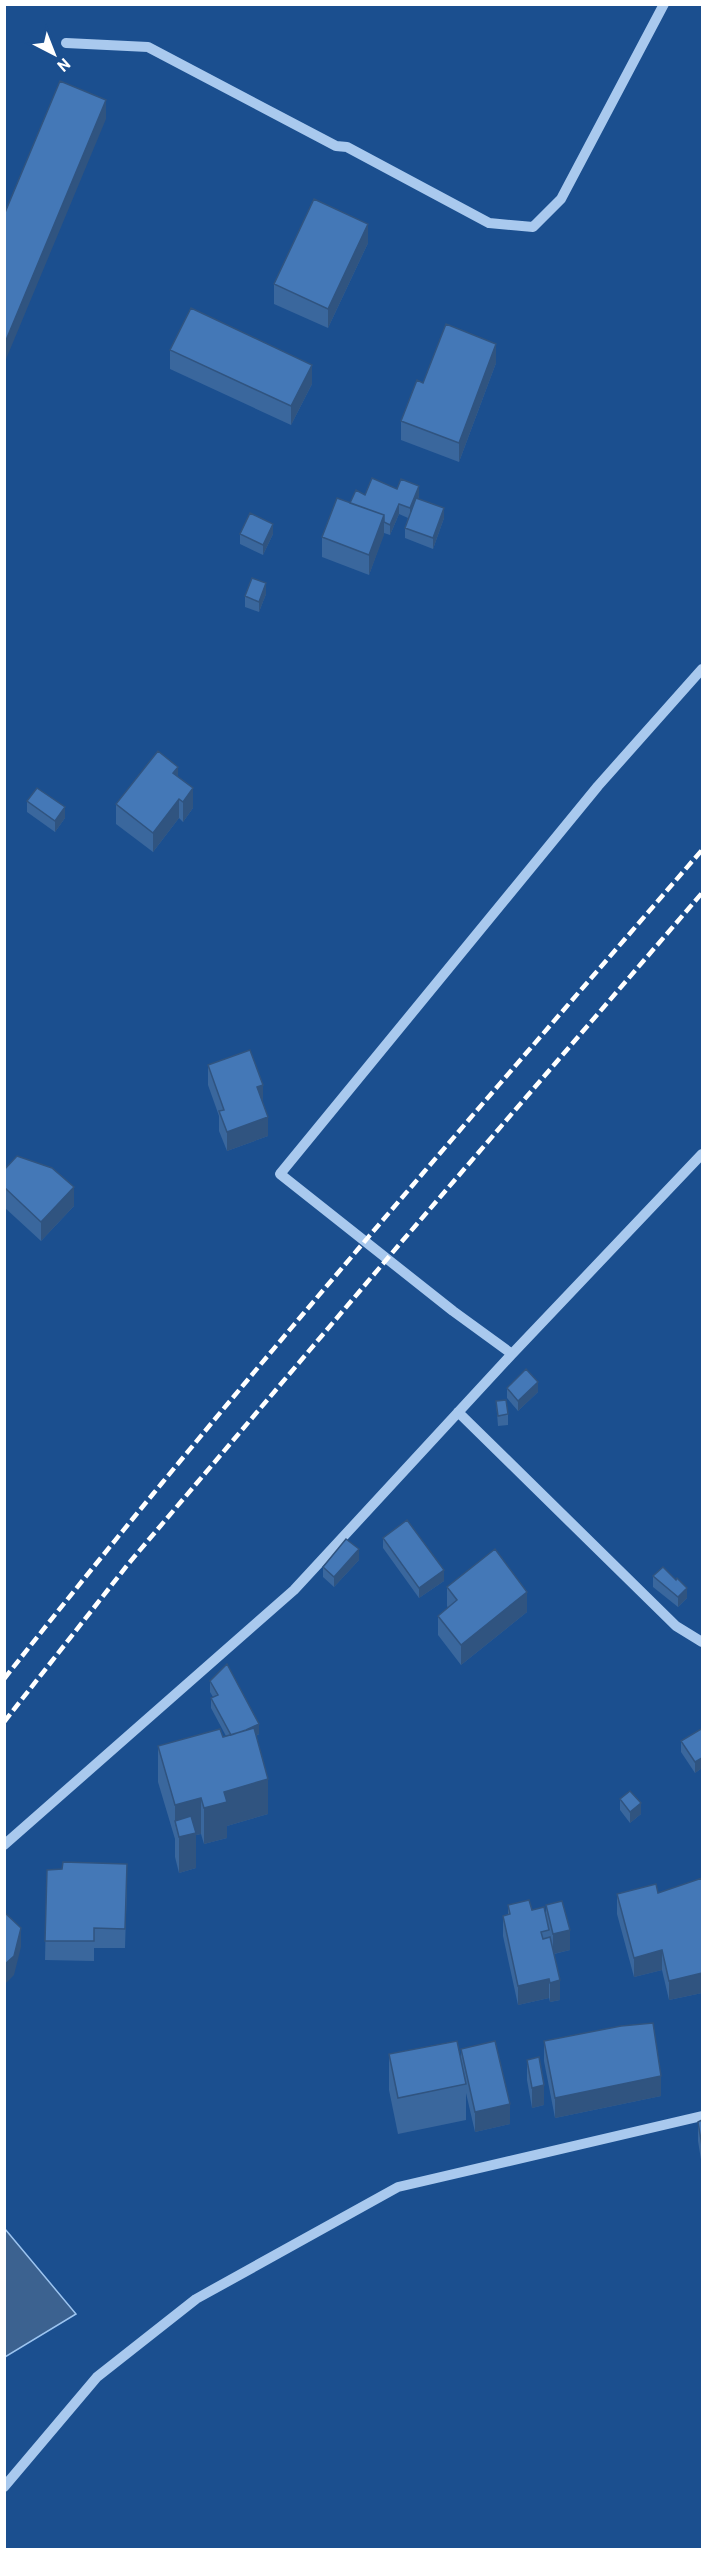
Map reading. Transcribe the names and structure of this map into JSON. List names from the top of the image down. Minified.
{"north":"bottom right"}
